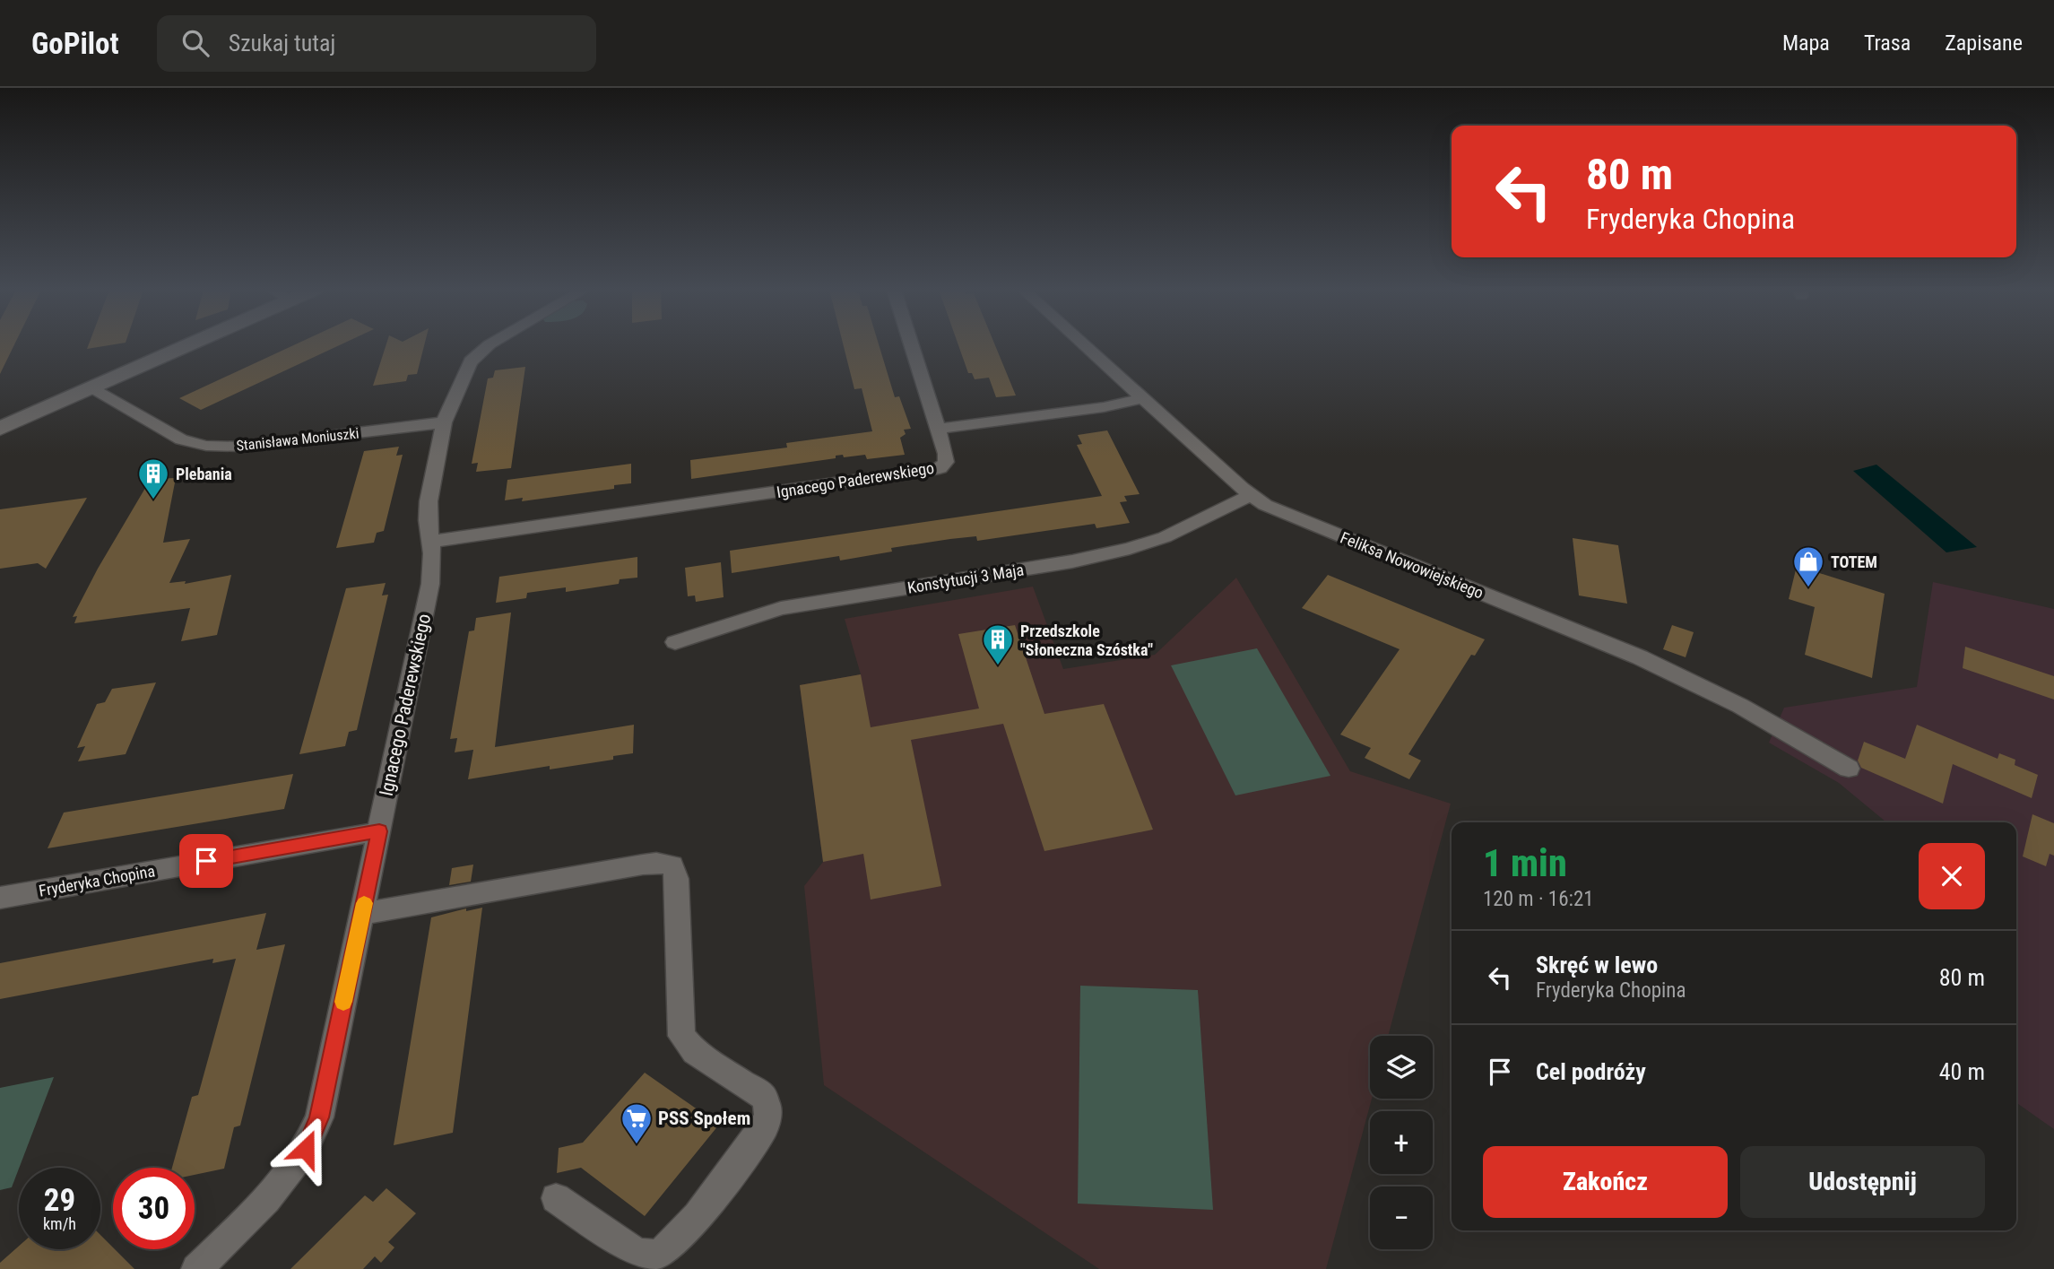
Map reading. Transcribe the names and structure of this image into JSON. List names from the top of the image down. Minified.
{"streets":{"street":["Stanisława Moniuszki","Ignacego Paderewskiego","Feliksa Nowowiejskiego","Konstytucji 3 Maja","Fryderyka Chopina"]},"crossings":[["Stanisława Moniuszki","Ignacego Paderewskiego"],["Ignacego Paderewskiego","Fryderyka Chopina"],["Feliksa Nowowiejskiego","Konstytucji 3 Maja"]],"places":{"building":["Plebania","Przedszkole \"Słoneczna Szóstka\""],"shop":["TOTEM"],"supermarket":["PSS Społem"]},"page":{"header":"GoPilot","search":"Szukaj tutaj","nav":["Mapa","Trasa","Zapisane"],"turn":["80 m","Fryderyka Chopina"],"heading":["1 min","120 m · 16:21"],"list":[{"name":"Skręć w lewo","note":"Fryderyka Chopina","value":"80 m"},{"name":"Cel podróży","value":"40 m"}],"map_buttons":["+","−"],"buttons":["Zakończ","Udostępnij"],"speed":"29 km/h","limit":"30"}}
